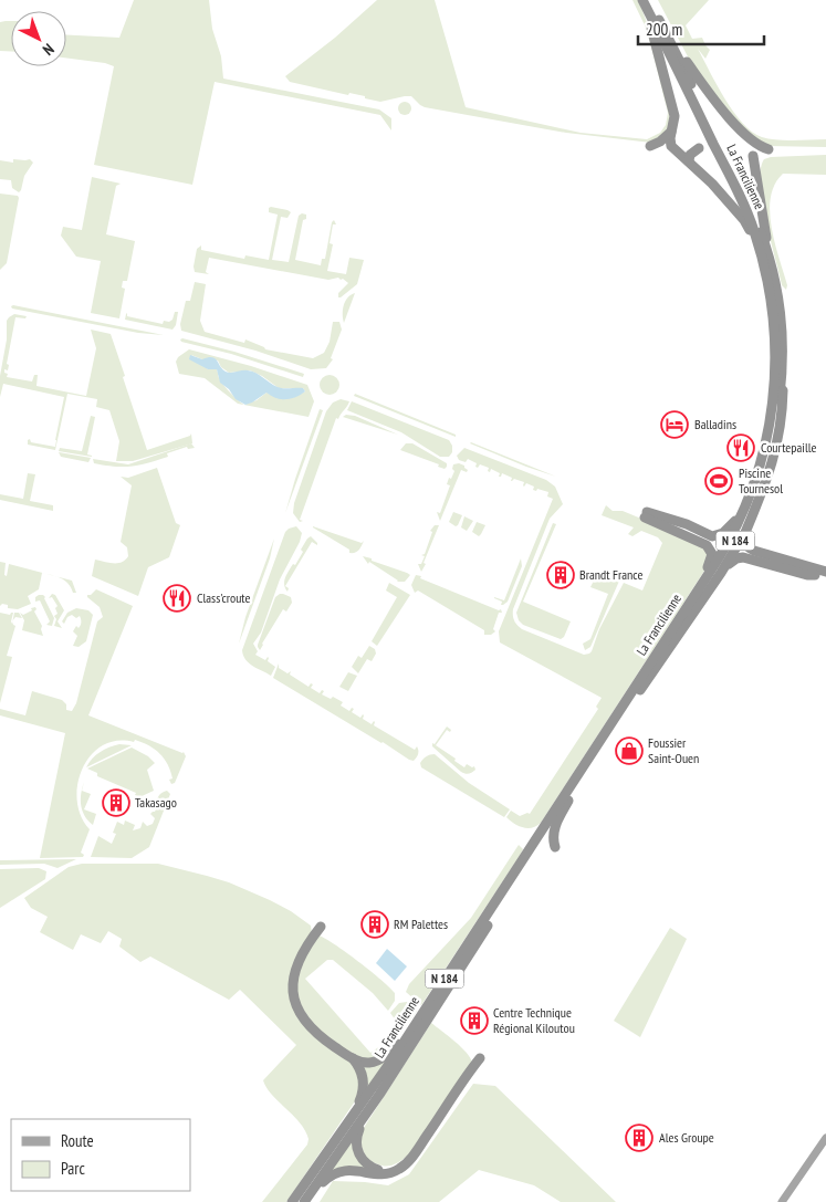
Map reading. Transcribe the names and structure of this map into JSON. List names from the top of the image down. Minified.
{"streets":{"highway":["La Francilienne","N 184"]},"places":{"hotel":["Balladins"],"restaurant":["Courtepaille","Class'croute"],"sports":["Piscine Tournesol"],"building":["Brandt France","Takasago","RM Palettes","Centre Technique Régional Kiloutou","Ales Groupe"],"shop":["Foussier Saint-Ouen"]},"legend":["Route","Parc"],"scale_bar":"200 m","north":"bottom right"}
